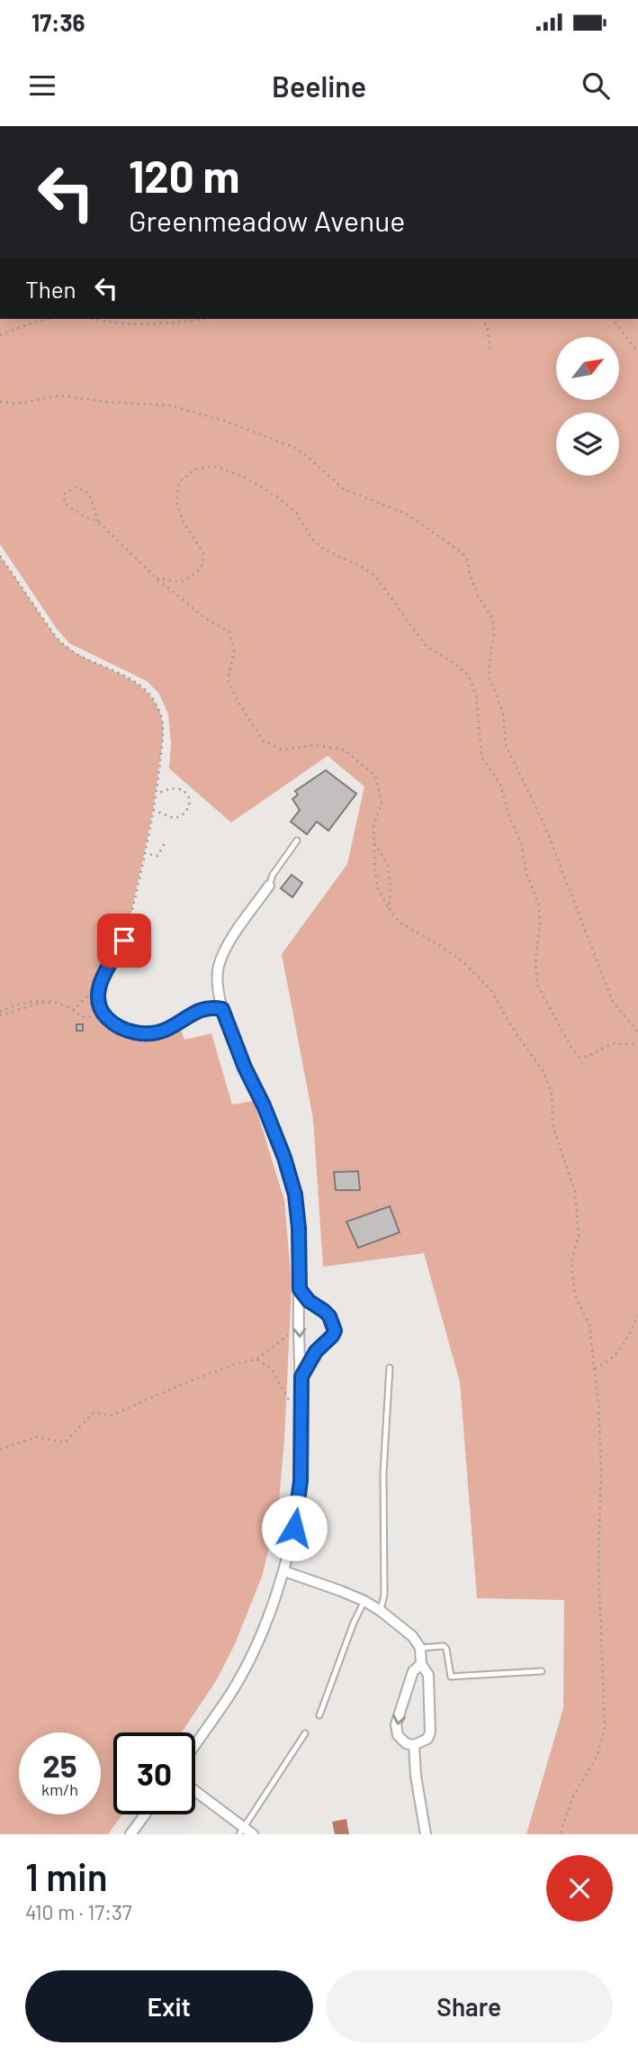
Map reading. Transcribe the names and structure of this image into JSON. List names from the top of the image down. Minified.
{"north":"top right","page":{"status":"17:36","header":"Beeline","turn":["120 m","Greenmeadow Avenue"],"then":"Then","speed":"25 km/h","limit":"30","heading":["1 min","410 m · 17:37"],"buttons":["Exit","Share"]}}
